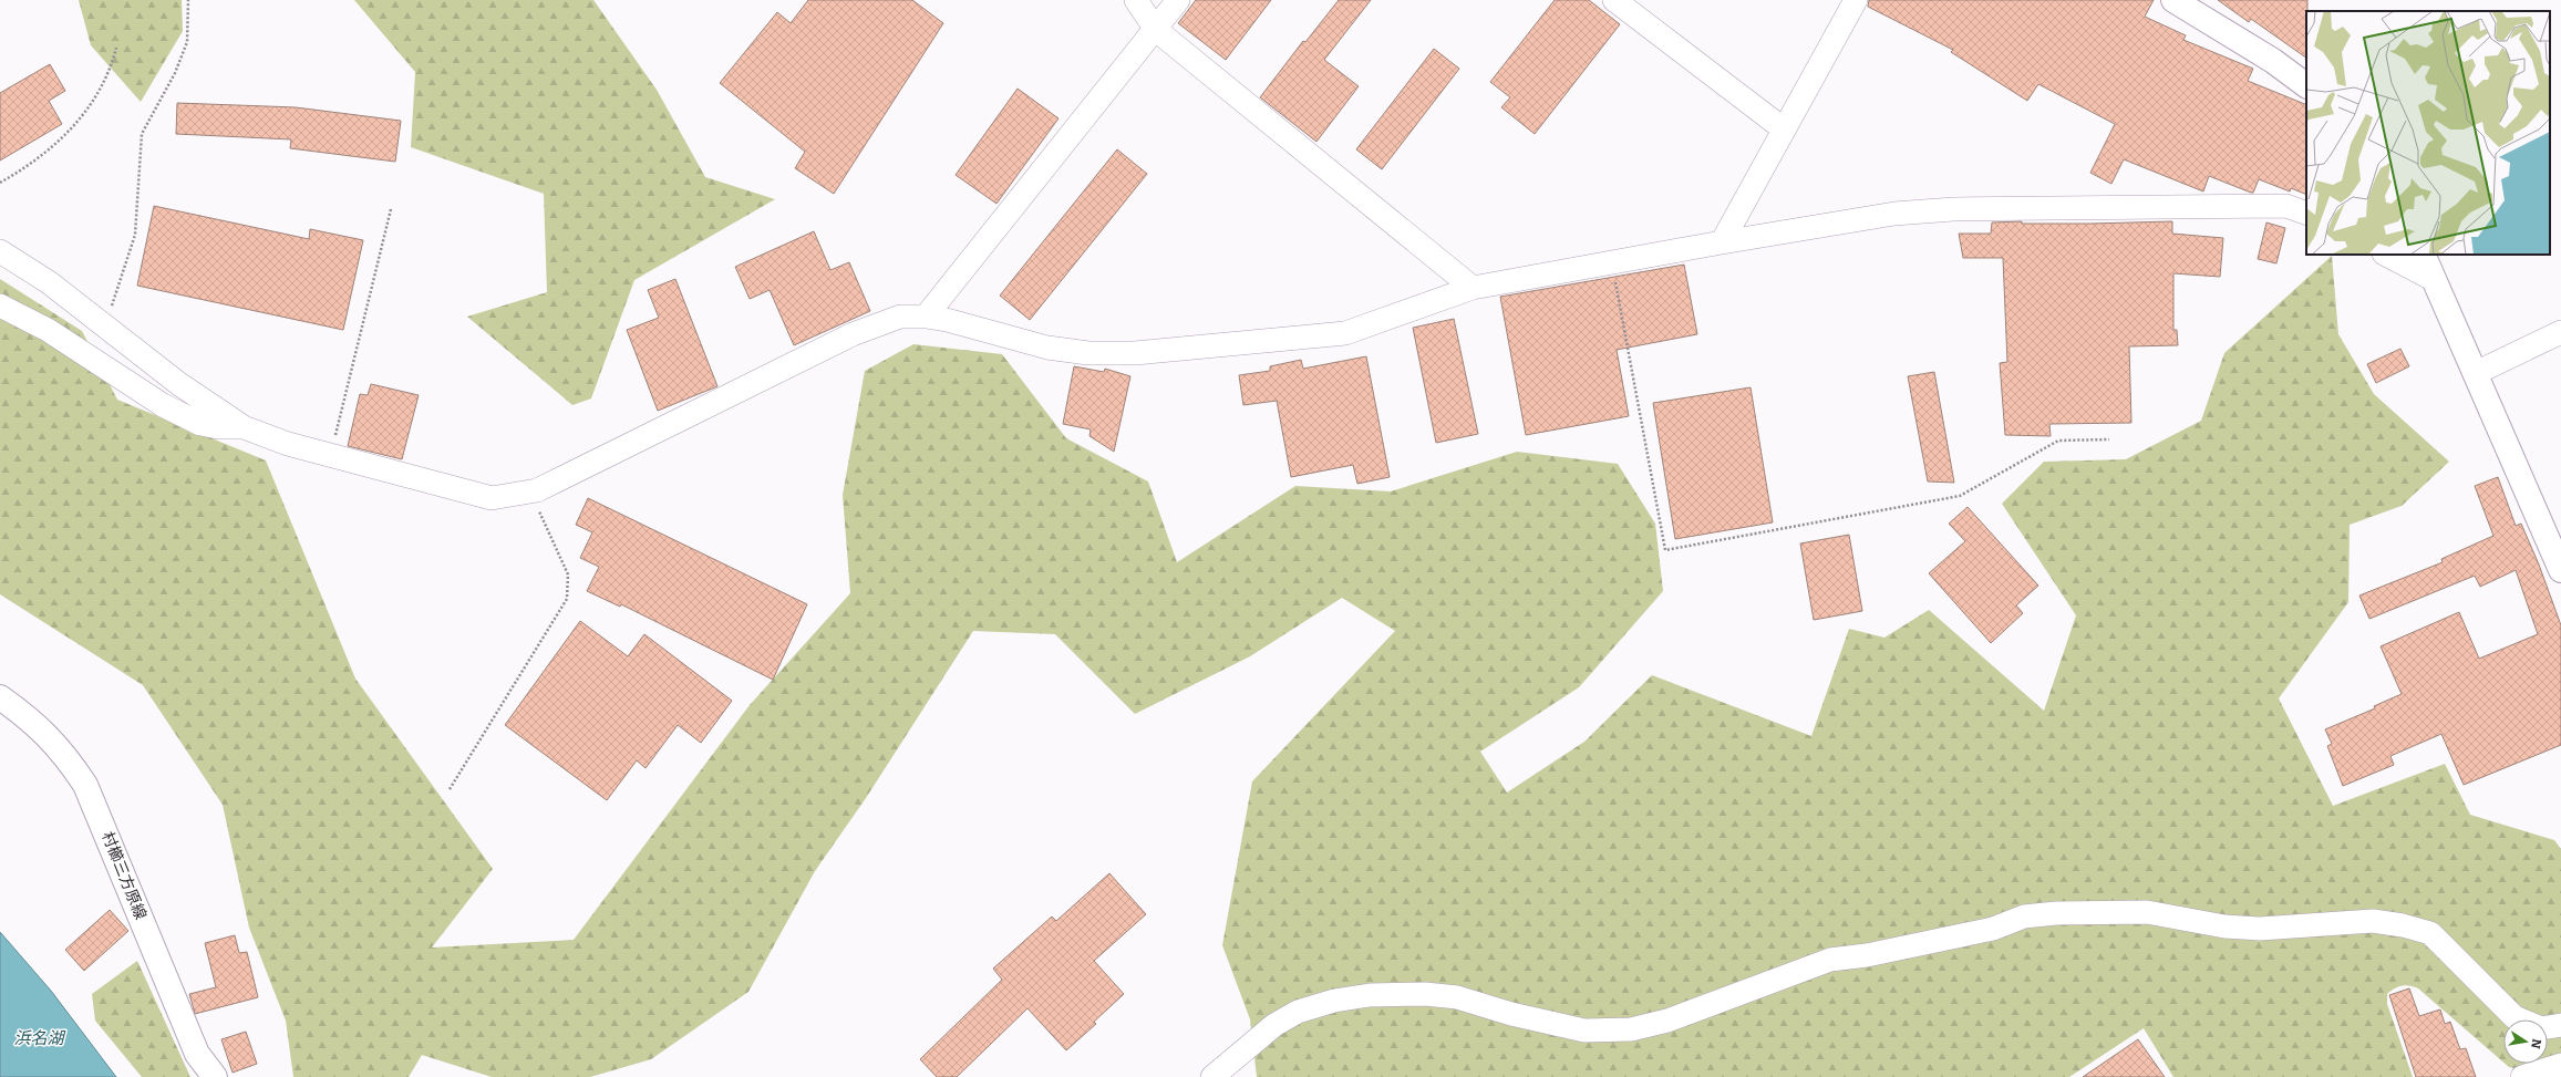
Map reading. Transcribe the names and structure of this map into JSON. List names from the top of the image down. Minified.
{"streets":{"street":["村櫛三方原線"]},"water":["浜名湖"],"north":"right"}
